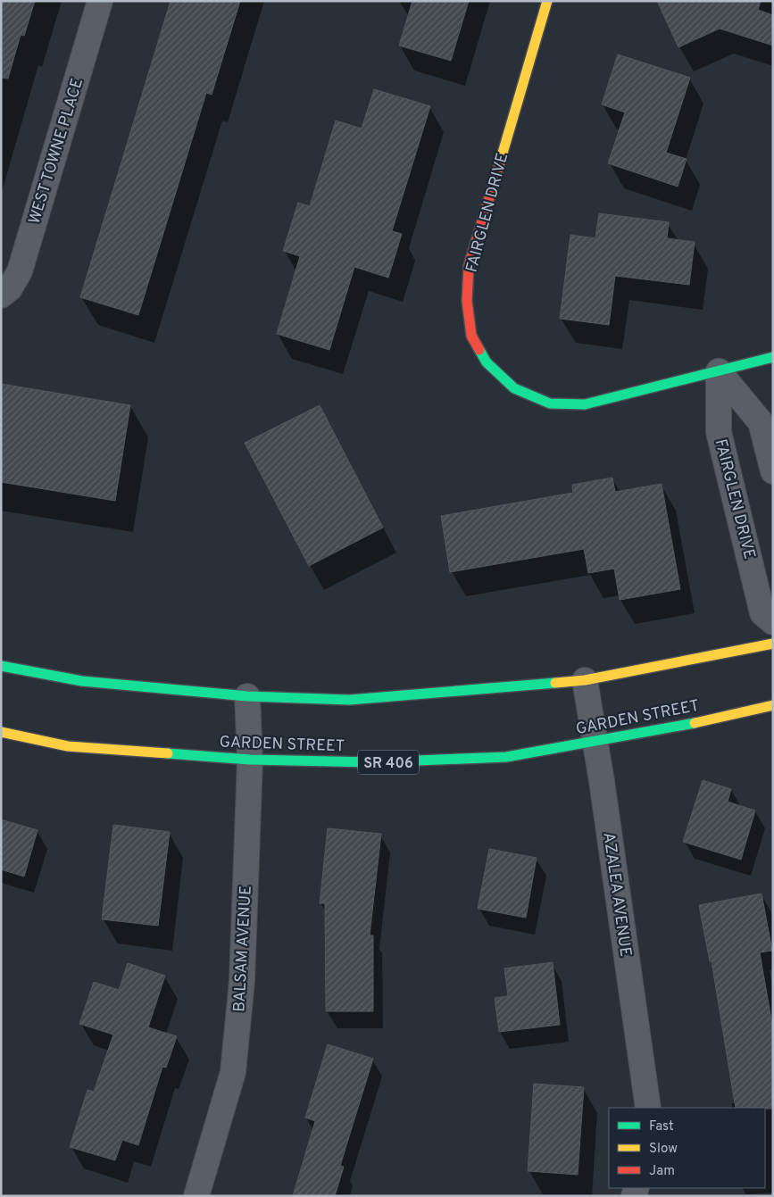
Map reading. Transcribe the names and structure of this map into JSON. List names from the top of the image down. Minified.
{"streets":{"main road":["FAIRGLEN DRIVE","GARDEN STREET","SR 406"],"street":["WEST TOWNE PLACE","AZALEA AVENUE","BALSAM AVENUE"]},"crossings":[["GARDEN STREET","AZALEA AVENUE"],["GARDEN STREET","BALSAM AVENUE"]],"legend":["Fast","Slow","Jam"]}
